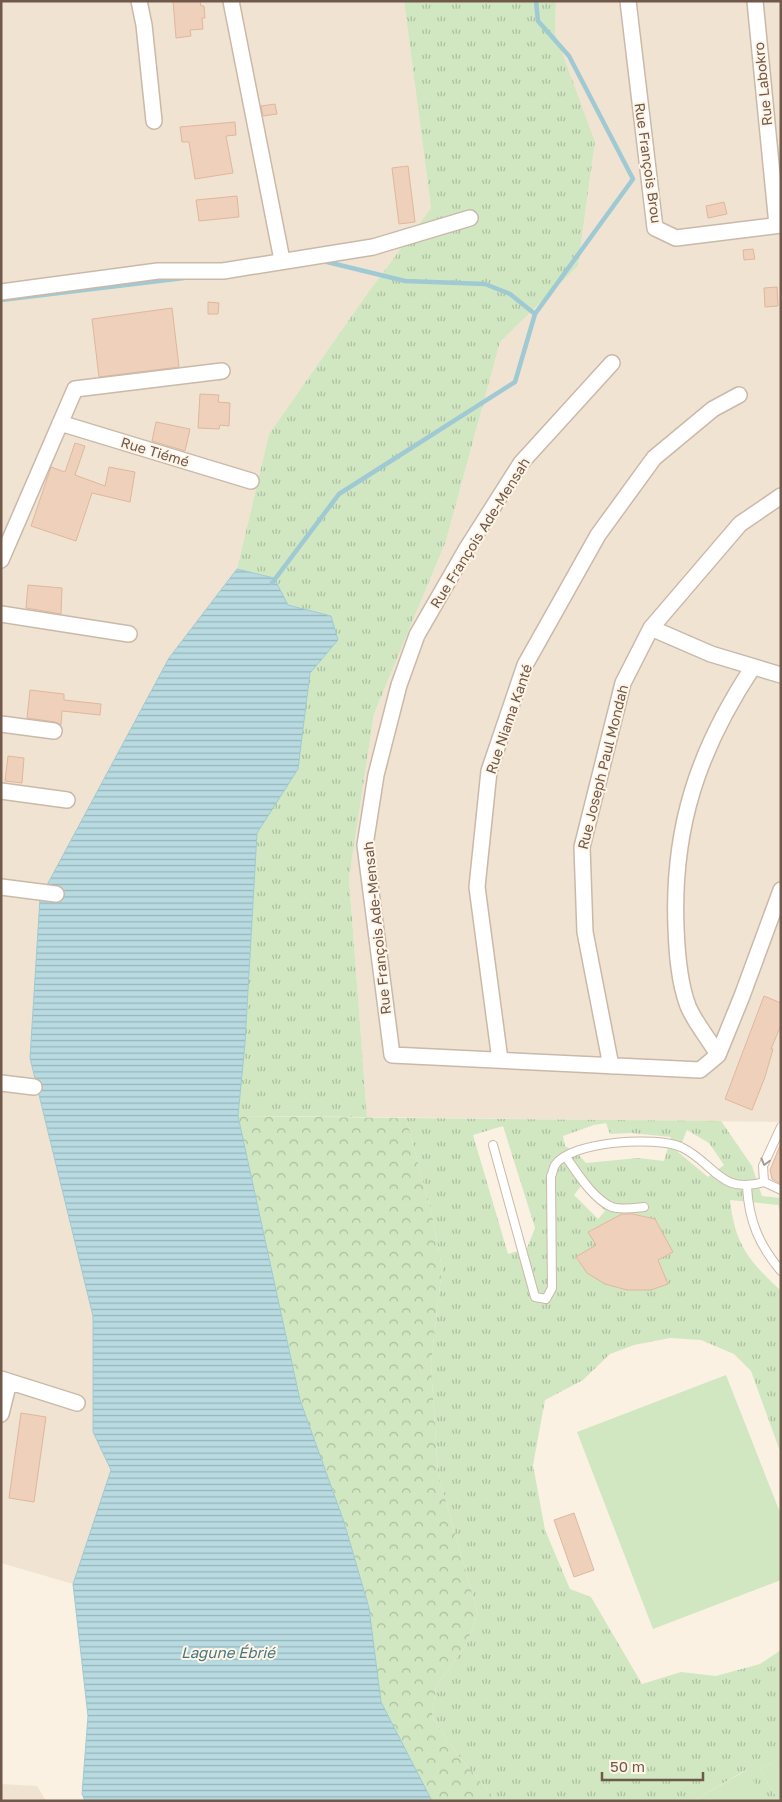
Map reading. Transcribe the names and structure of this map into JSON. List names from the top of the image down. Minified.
{"streets":{"street":["Rue Labokro","Rue François Brou","Rue Tiémé","Rue François Ade-Mensah","Rue Niama Kanté","Rue Joseph Paul Mondah"]},"crossings":[["Rue Labokro","Rue François Brou"],["Rue François Ade-Mensah","Rue Niama Kanté"],["Rue François Ade-Mensah","Rue Joseph Paul Mondah"]],"water":["Lagune Ébrié"],"scale_bar":"50 m"}
